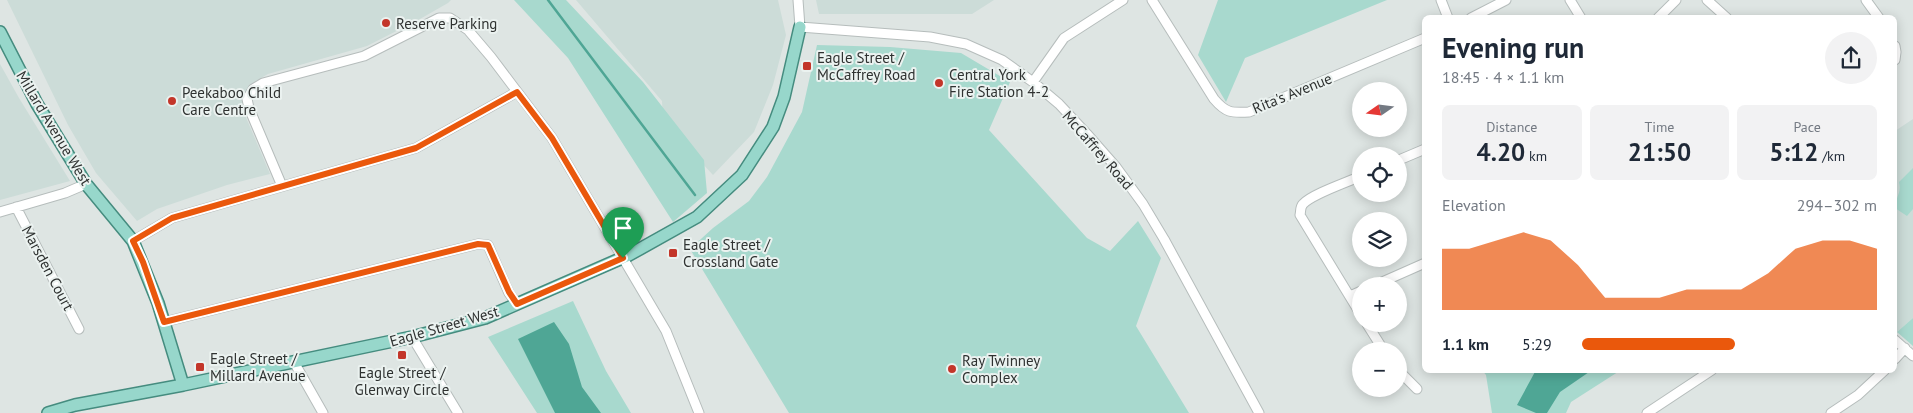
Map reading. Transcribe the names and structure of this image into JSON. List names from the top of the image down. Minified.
{"streets":{"main road":["Millard Avenue West","Eagle Street West"],"street":["Rita's Avenue","McCaffrey Road","Marsden Court"]},"crossings":[["Millard Avenue West","Eagle Street West"],["McCaffrey Road","Eagle Street West"]],"places":{"other":["Reserve Parking","Central York Fire Station 4-2","Peekaboo Child Care Centre","Ray Twinney Complex"],"transit":["Eagle Street / McCaffrey Road","Eagle Street / Crossland Gate","Eagle Street / Glenway Circle","Eagle Street / Millard Avenue"]},"north":"left","page":{"heading":["Evening run","18:45 · 4 × 1.1 km"],"map_buttons":["+","−"],"stats":[["Distance","4.20 km"],["Time","21:50"],["Pace","5:12 /km"]],"chart":["Elevation","294–302 m"],"list":[{"name":"1.1 km","note":"5:29"}]}}
